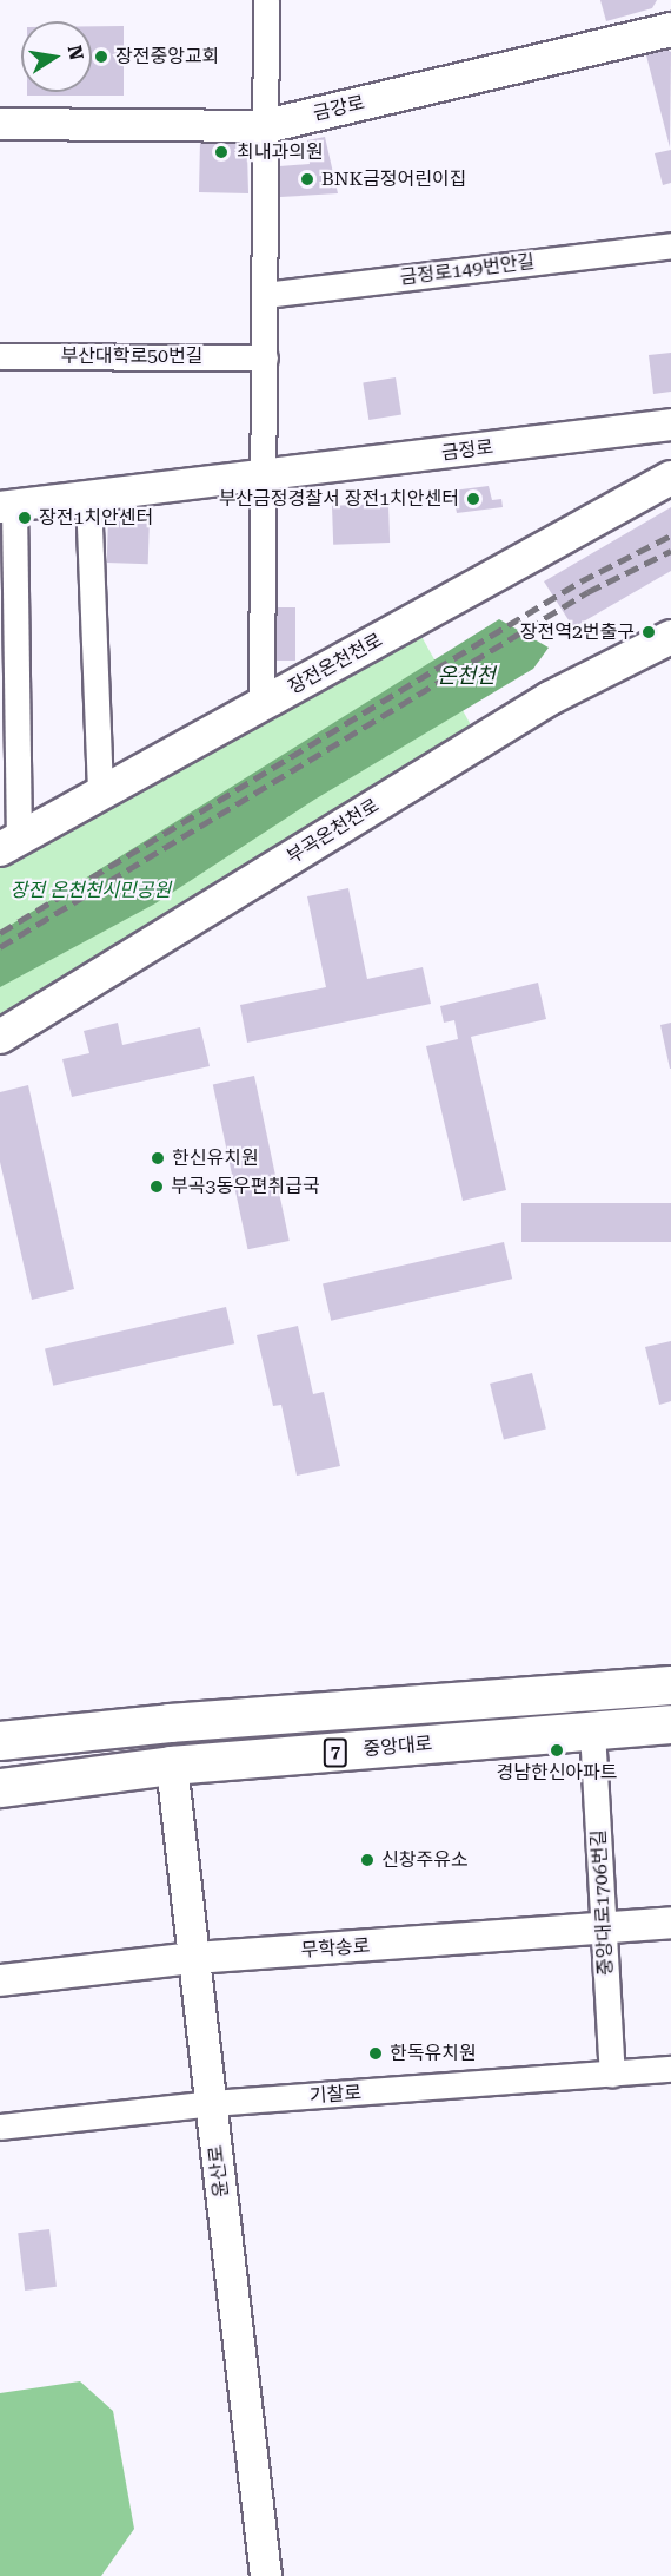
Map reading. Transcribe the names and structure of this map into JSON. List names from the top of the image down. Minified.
{"streets":{"main road":["금강로","장전온천천로","부곡온천천로","중앙대로","7"],"street":["금정로149번안길","부산대학로50번길","금정로","중앙대로1706번길","무학송로","기찰로","윤산로"]},"crossings":[["중앙대로","중앙대로1706번길"],["중앙대로","윤산로"],["중앙대로1706번길","무학송로"],["중앙대로1706번길","기찰로"],["무학송로","윤산로"],["기찰로","윤산로"]],"water":["온천천"],"parks":["장전 온천천시민공원"],"places":["장전중앙교회","최내과의원","BNK금정어린이집","부산금정경찰서 장전1치안센터","장전1치안센터","장전역2번출구","한신유치원","부곡3동우편취급국","경남한신아파트","신창주유소","한독유치원"],"north":"right"}
